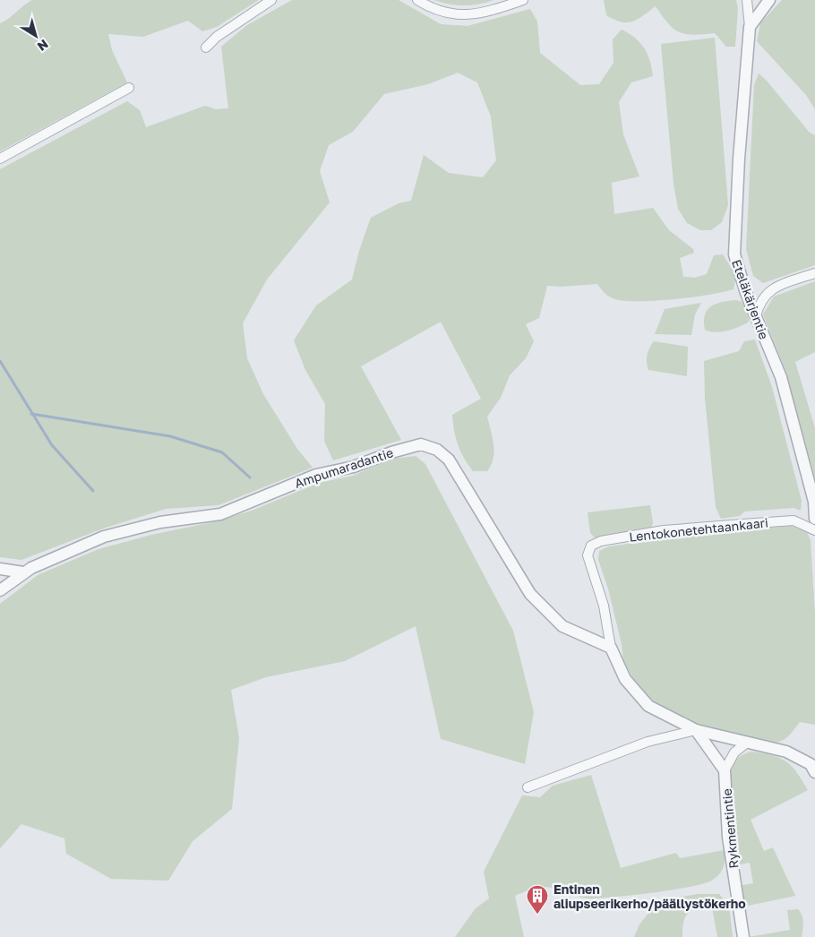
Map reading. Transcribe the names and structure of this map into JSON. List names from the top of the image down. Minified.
{"streets":{"street":["Eteläkärjentie","Ampumaradantie","Lentokonetehtaankaari","Rykmentintie"]},"crossings":[["Ampumaradantie","Lentokonetehtaankaari"]],"places":{"building":["Entinen aliupseerikerho/päällystökerho"]},"north":"bottom right"}
